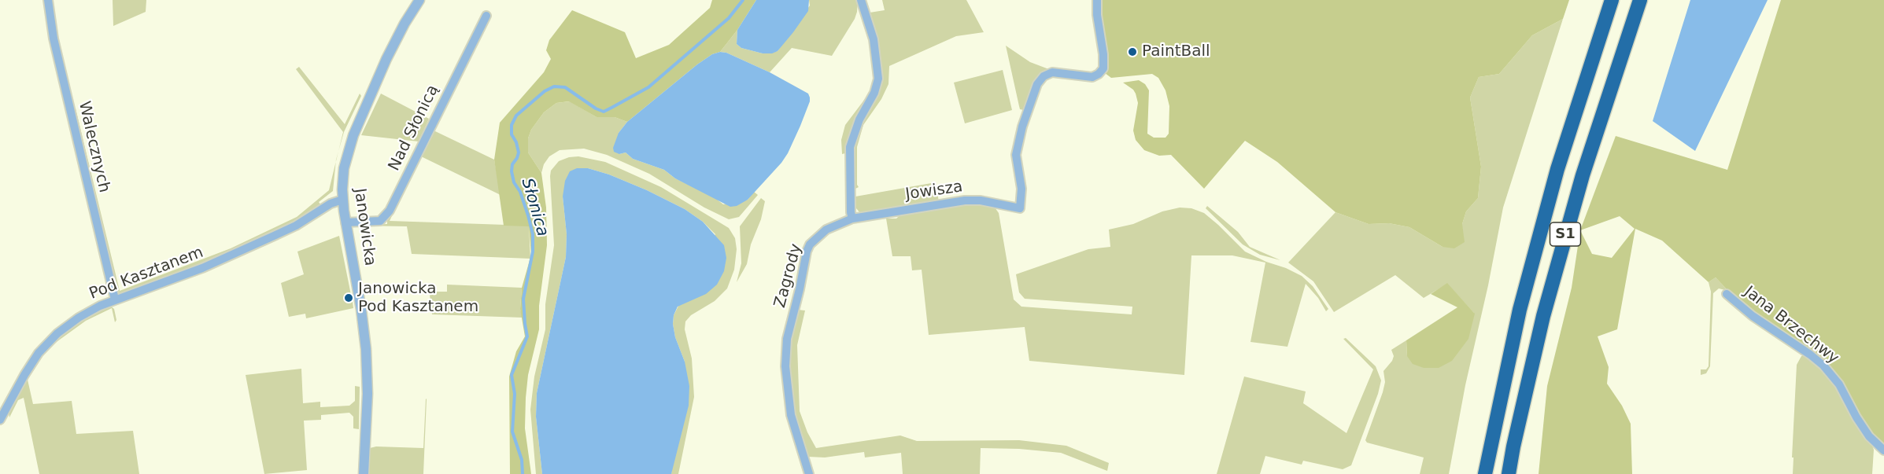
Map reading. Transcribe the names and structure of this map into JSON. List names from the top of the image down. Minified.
{"streets":{"highway":["S1"],"street":["Nad Słonicą","Walecznych","Jowisza","Janowicka","Pod Kasztanem","Zagrody","Jana Brzechwy"]},"crossings":[["Nad Słonicą","Janowicka"],["Walecznych","Pod Kasztanem"],["Jowisza","Zagrody"],["Janowicka","Pod Kasztanem"]],"water":["Słonica"],"places":["PaintBall","Janowicka Pod Kasztanem"]}
